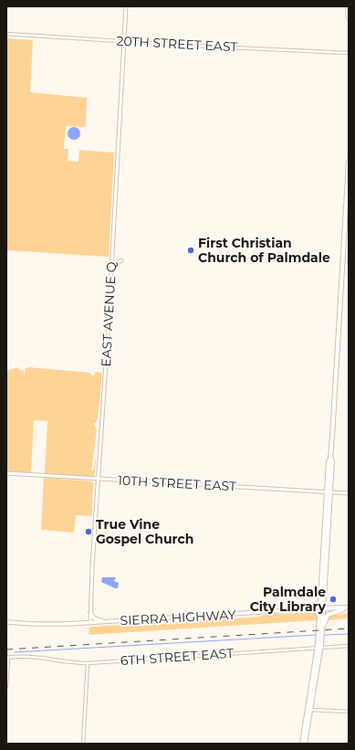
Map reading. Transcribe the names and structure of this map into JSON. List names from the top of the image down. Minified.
{"streets":{"highway":["SIERRA HIGHWAY"],"main road":["EAST AVENUE Q","10TH STREET EAST"],"street":["20TH STREET EAST","6TH STREET EAST"]},"crossings":[["20TH STREET EAST","EAST AVENUE Q"],["EAST AVENUE Q","10TH STREET EAST"],["EAST AVENUE Q","SIERRA HIGHWAY"]],"places":["First Christian Church of Palmdale","True Vine Gospel Church","Palmdale City Library"]}
